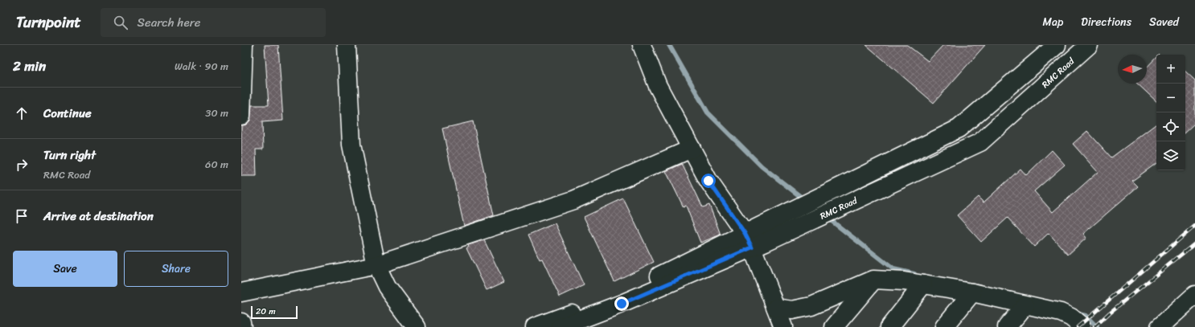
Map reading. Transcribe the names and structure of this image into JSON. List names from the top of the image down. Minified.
{"streets":{"street":["RMC Road"]},"scale_bar":"20 m","north":"left","page":{"header":"Turnpoint","search":"Search here","nav":["Map","Directions","Saved"],"heading":["2 min","Walk · 90 m"],"map_buttons":["+","−"],"list":[["Continue","30 m"],["Turn right","RMC Road","60 m"],"Arrive at destination"],"buttons":["Save","Share"],"scale":"20 m"}}
